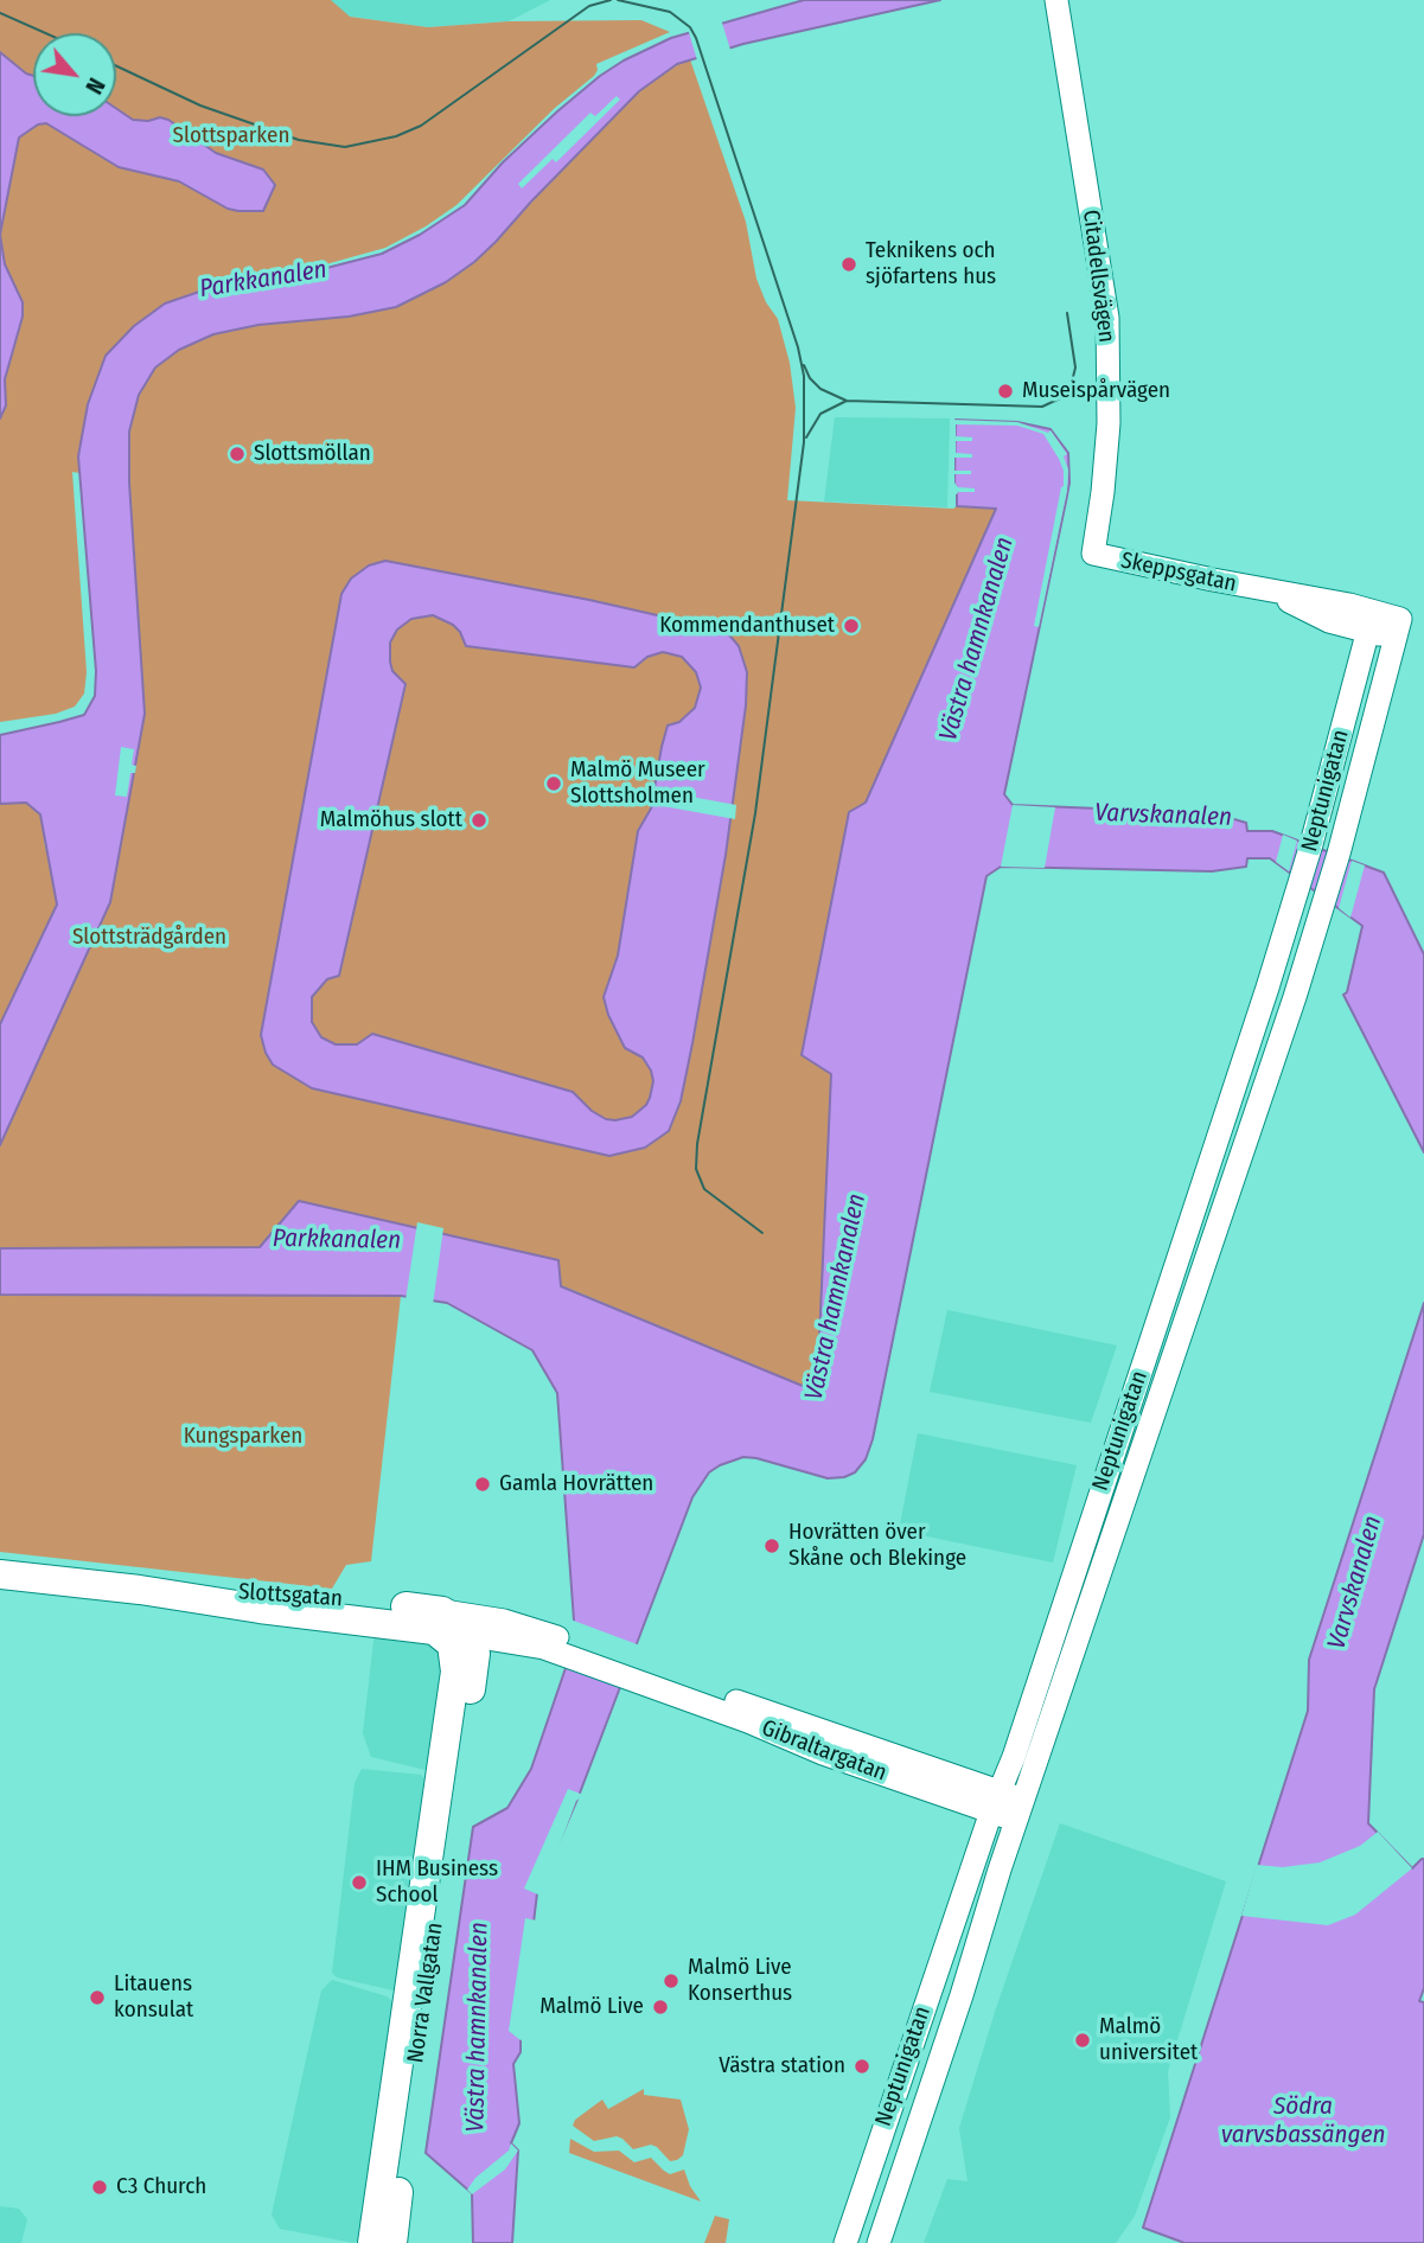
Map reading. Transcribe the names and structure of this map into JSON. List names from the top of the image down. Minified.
{"streets":{"main road":["Slottsgatan","Norra Vallgatan"],"street":["Citadellsvägen","Skeppsgatan","Neptunigatan","Gibraltargatan"]},"crossings":[["Citadellsvägen","Skeppsgatan"],["Skeppsgatan","Neptunigatan"],["Neptunigatan","Gibraltargatan"],["Gibraltargatan","Norra Vallgatan"]],"water":["Parkkanalen","Västra hamnkanalen","Varvskanalen","Södra varvsbassängen"],"parks":["Slottsparken","Slottsträdgården","Kungsparken"],"places":["Teknikens och sjöfartens hus","Museispårvägen","Slottsmöllan","Kommendanthuset","Malmö Museer Slottsholmen","Malmöhus slott","Gamla Hovrätten","Hovrätten över Skåne och Blekinge","IHM Business School","Malmö Live Konserthus","Litauens konsulat","Malmö Live","Malmö universitet","Västra station","C3 Church"],"north":"bottom right"}
